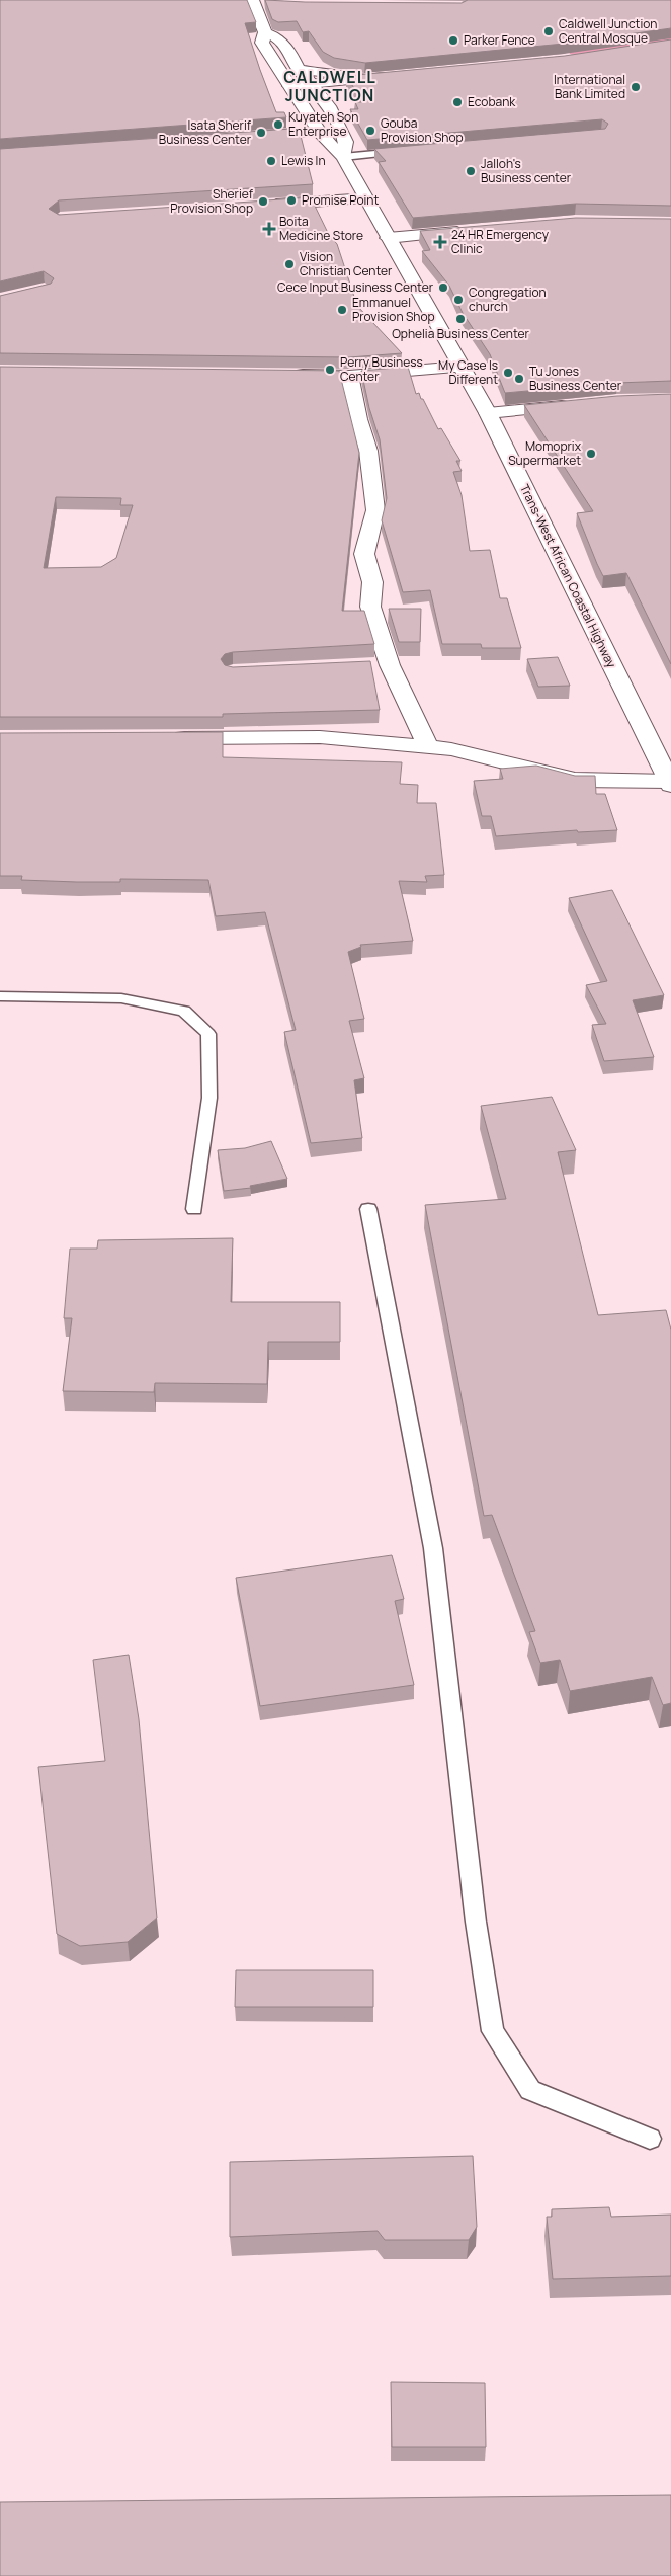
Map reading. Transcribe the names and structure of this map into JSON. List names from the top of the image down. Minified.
{"streets":{"main road":["Trans-West African Coastal Highway"]},"districts":["CALDWELL JUNCTION"],"places":{"other":["Caldwell Junction Central Mosque","Parker Fence","International Bank Limited","Ecobank","Kuyateh Son Enterprise","Gouba Provision Shop","Isata Sherif Business Center","Lewis In","Jalloh's Business center","Promise Point","Sherief Provision Shop","Vision Christian Center","Cece Input Business Center","Congregation church","Emmanuel Provision Shop","Ophelia Business Center","Perry Business Center","My Case Is Different","Tu Jones Business Center","Momoprix Supermarket"],"health":["Boita Medicine Store","24 HR Emergency Clinic"]}}
